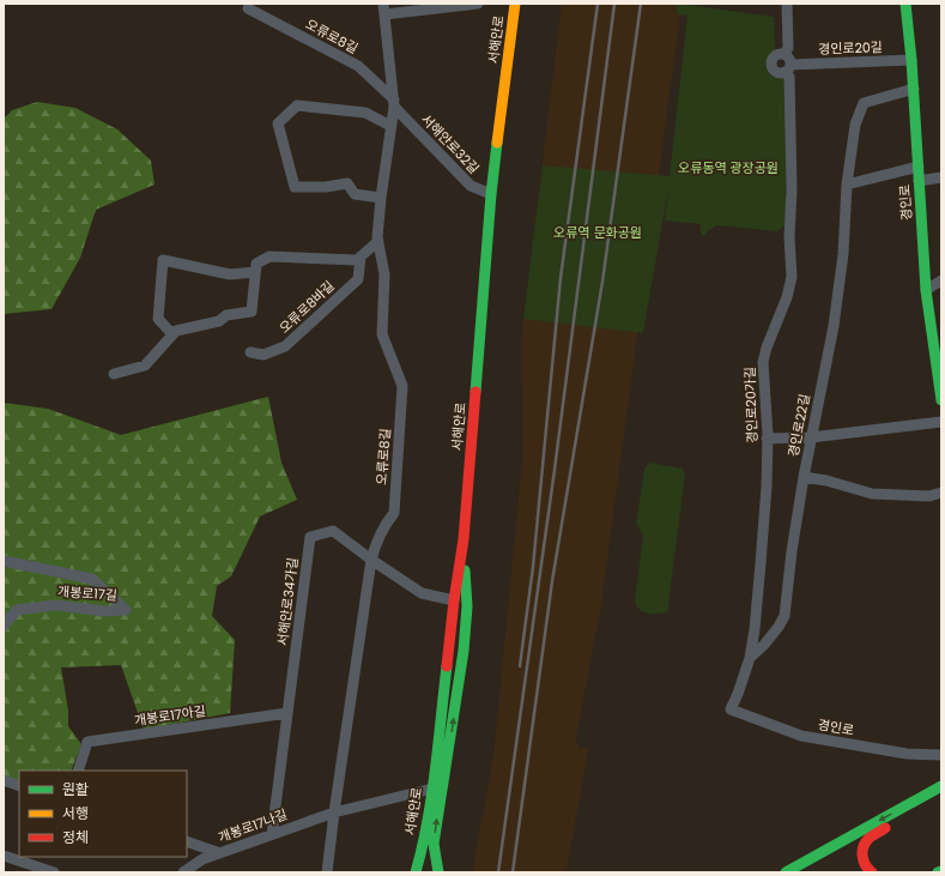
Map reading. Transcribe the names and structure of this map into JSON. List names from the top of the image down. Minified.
{"streets":{"main road":["서해안로","경인로"],"street":["오류로8길","경인로20길","서해안로32길","오류로8바길","경인로20가길","경인로22길","개봉로17길","서해안로34가길","개봉로17아길","개봉로17나길"]},"crossings":[["오류로8길","서해안로"],["오류로8길","서해안로32길"],["오류로8길","서해안로34가길"],["오류로8길","개봉로17나길"],["서해안로","서해안로32길"],["서해안로","서해안로34가길"],["서해안로","개봉로17나길"],["경인로20길","경인로"],["경인로20길","경인로20가길"],["경인로","경인로20가길"],["경인로","경인로22길"],["경인로20가길","경인로22길"],["서해안로34가길","개봉로17아길"],["서해안로34가길","개봉로17나길"]],"parks":["오류동역 광장공원","오류역 문화공원"],"legend":["원활","서행","정체"]}
